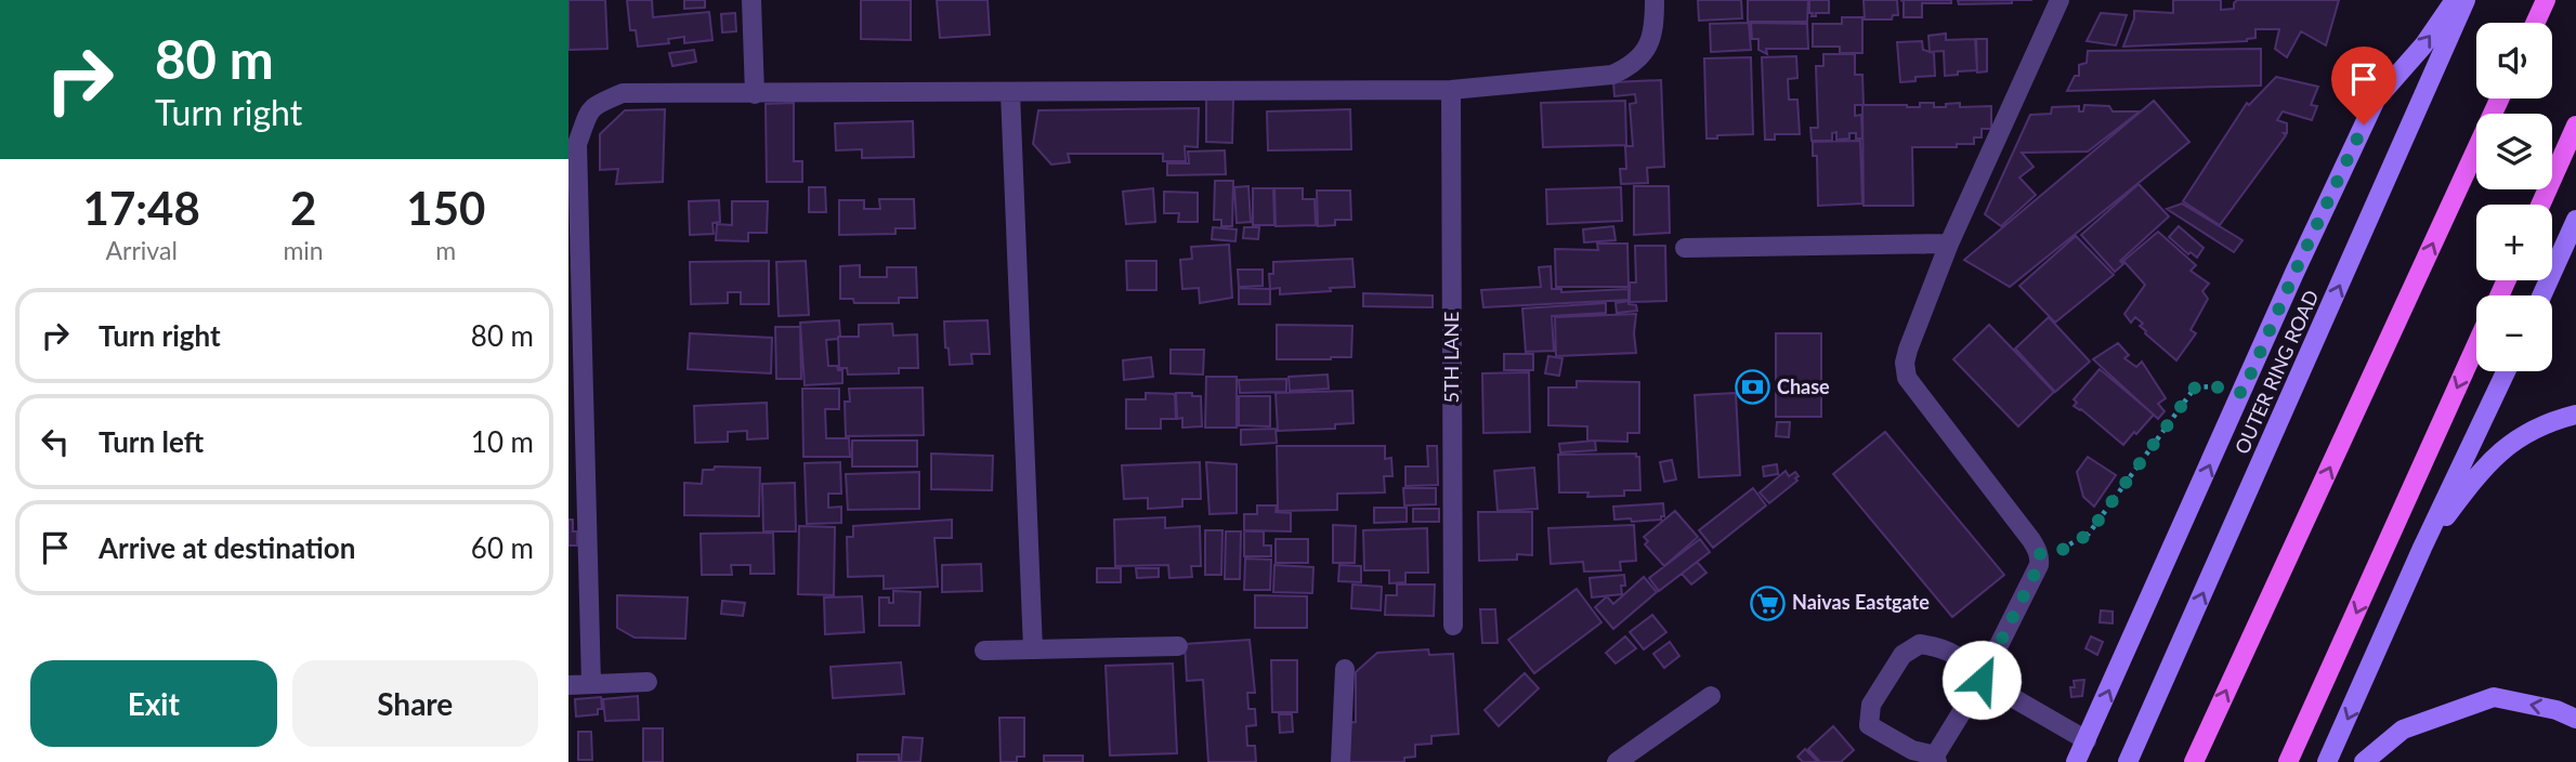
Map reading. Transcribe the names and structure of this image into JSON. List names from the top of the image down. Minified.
{"streets":{"main road":["OUTER RING ROAD"],"street":["5TH LANE"]},"places":{"bank":["Chase"],"supermarket":["Naivas Eastgate"]},"page":{"turn":["80 m","Turn right"],"map_buttons":["+","−"],"eta":["17:48","Arrival","2","min","150","m"],"list":[{"name":"Turn right","value":"80 m"},{"name":"Turn left","value":"10 m"},{"name":"Arrive at destination","value":"60 m"}],"buttons":["Exit","Share"]}}
